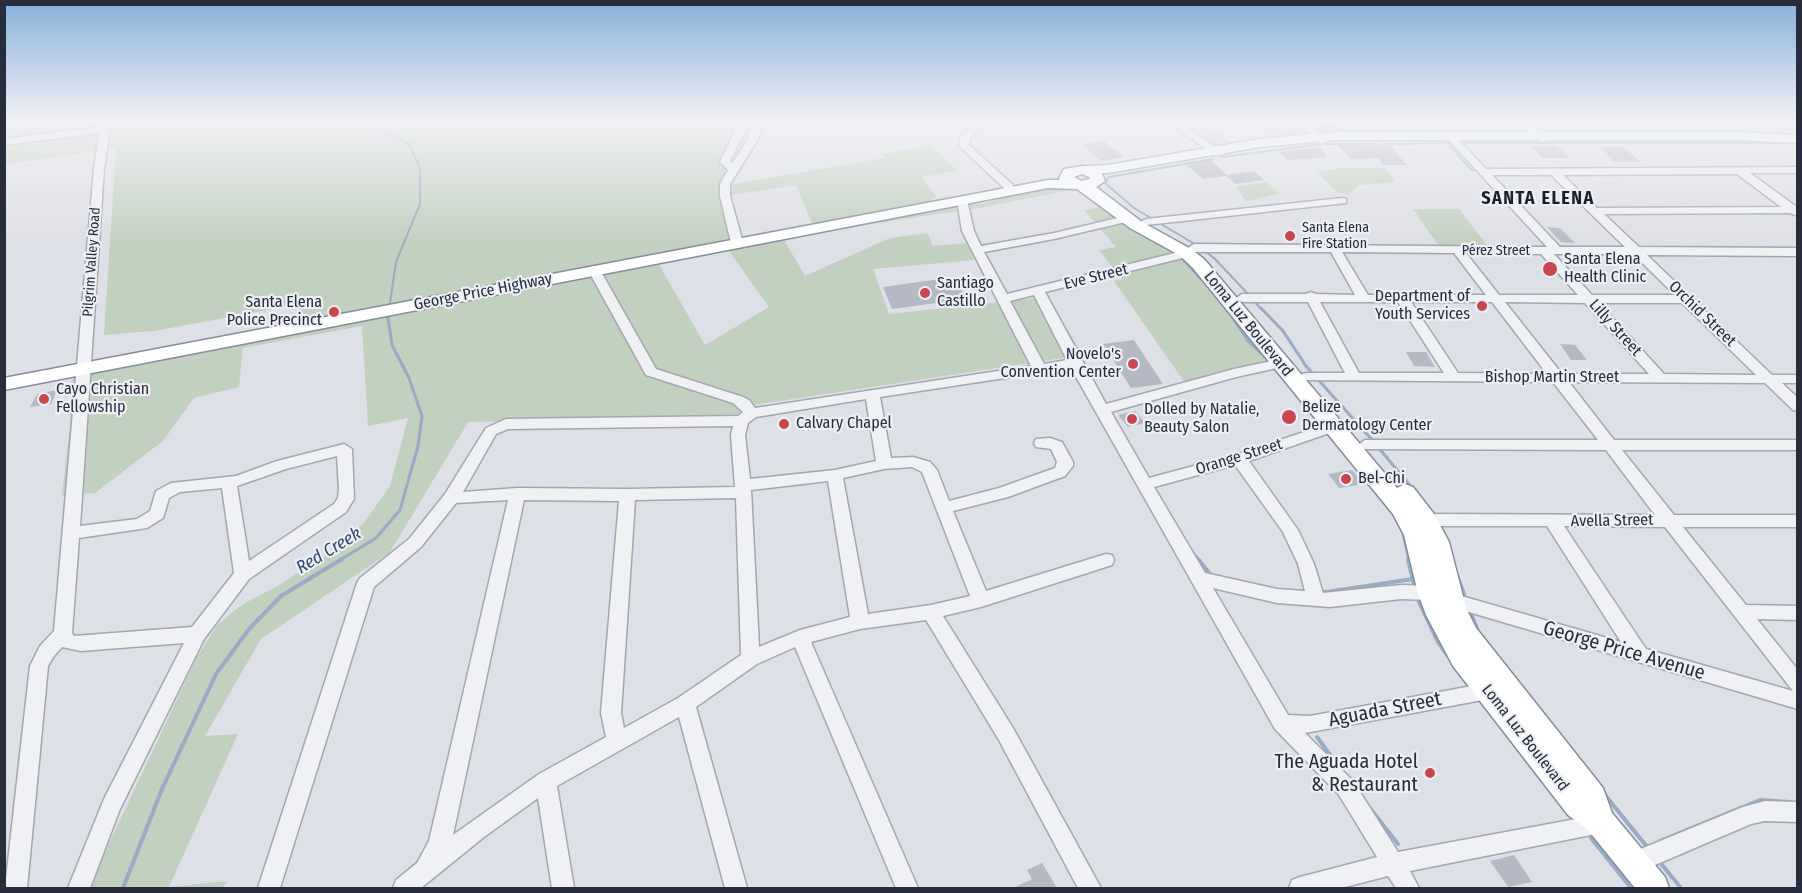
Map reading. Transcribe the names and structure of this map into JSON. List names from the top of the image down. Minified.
{"streets":{"highway":["George Price Highway","Loma Luz Boulevard"],"street":["Pérez Street","Pilgrim Valley Road","Eve Street","Orchid Street","Lilly Street","Bishop Martin Street","Orange Street","Avella Street","George Price Avenue","Aguada Street"]},"crossings":[["Pérez Street","Eve Street"],["Pérez Street","Orchid Street"],["Pérez Street","Loma Luz Boulevard"],["Pérez Street","Lilly Street"],["Pilgrim Valley Road","George Price Highway"],["Eve Street","Loma Luz Boulevard"],["George Price Highway","Loma Luz Boulevard"],["Orchid Street","Bishop Martin Street"],["Loma Luz Boulevard","Bishop Martin Street"],["Loma Luz Boulevard","Orange Street"],["Loma Luz Boulevard","Avella Street"],["Loma Luz Boulevard","George Price Avenue"],["Loma Luz Boulevard","Aguada Street"],["Lilly Street","Bishop Martin Street"]],"districts":["SANTA ELENA"],"water":["Red Creek"],"places":["Santa Elena Fire Station","Santa Elena Health Clinic","Santiago Castillo","Department of Youth Services","Santa Elena Police Precinct","Novelo's Convention Center","Cayo Christian Fellowship","Belize Dermatology Center","Dolled by Natalie, Beauty Salon","Calvary Chapel","Bel-Chi","The Aguada Hotel & Restaurant"]}
